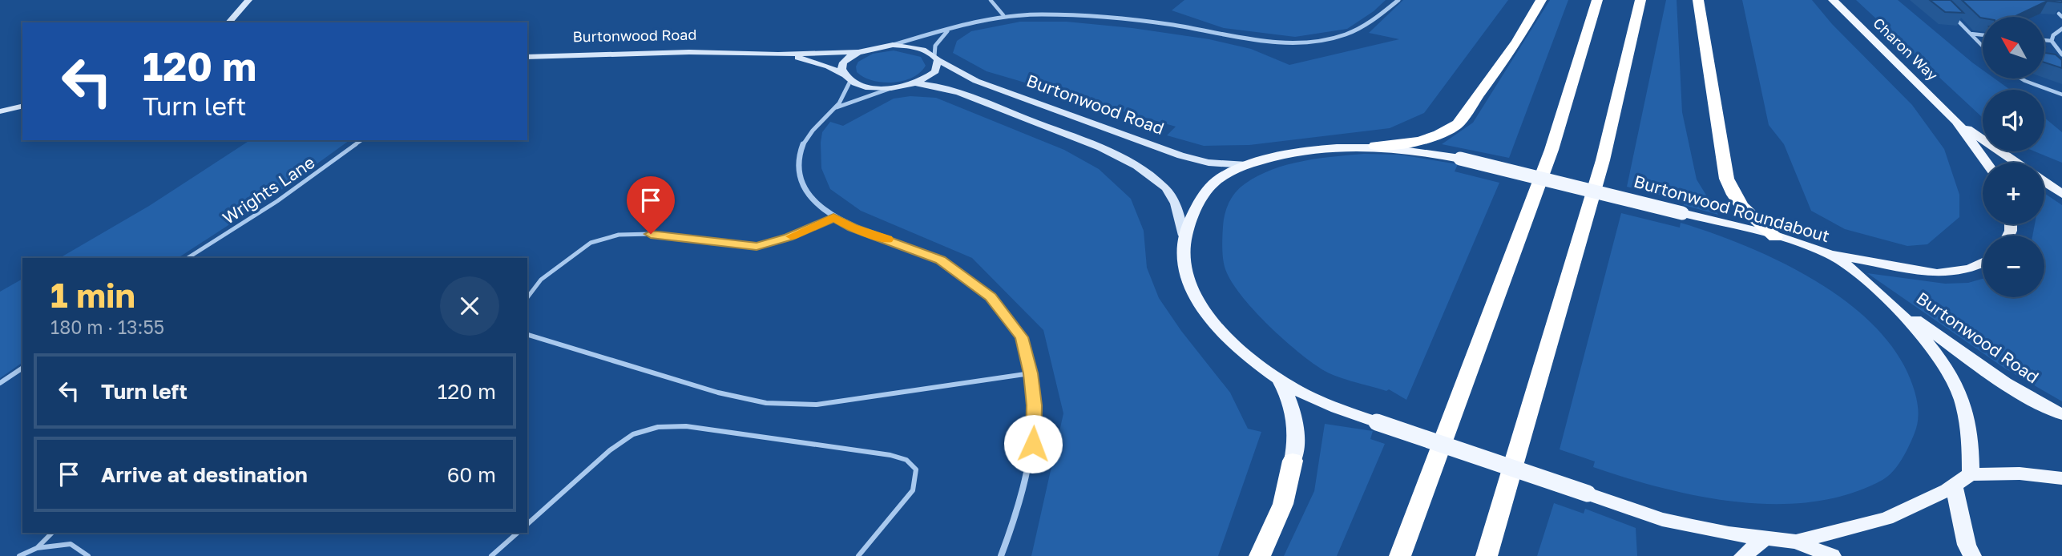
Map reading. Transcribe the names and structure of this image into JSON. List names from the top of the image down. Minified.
{"streets":{"main road":["Burtonwood Road","Charon Way","Burtonwood Roundabout"],"lane":["Wrights Lane"]},"crossings":[["Burtonwood Road","Burtonwood Roundabout"]],"north":"top left","page":{"map_buttons":["+","−"],"turn":["120 m","Turn left"],"heading":["1 min","180 m · 13:55"],"list":[{"name":"Turn left","value":"120 m"},{"name":"Arrive at destination","value":"60 m"}]}}
